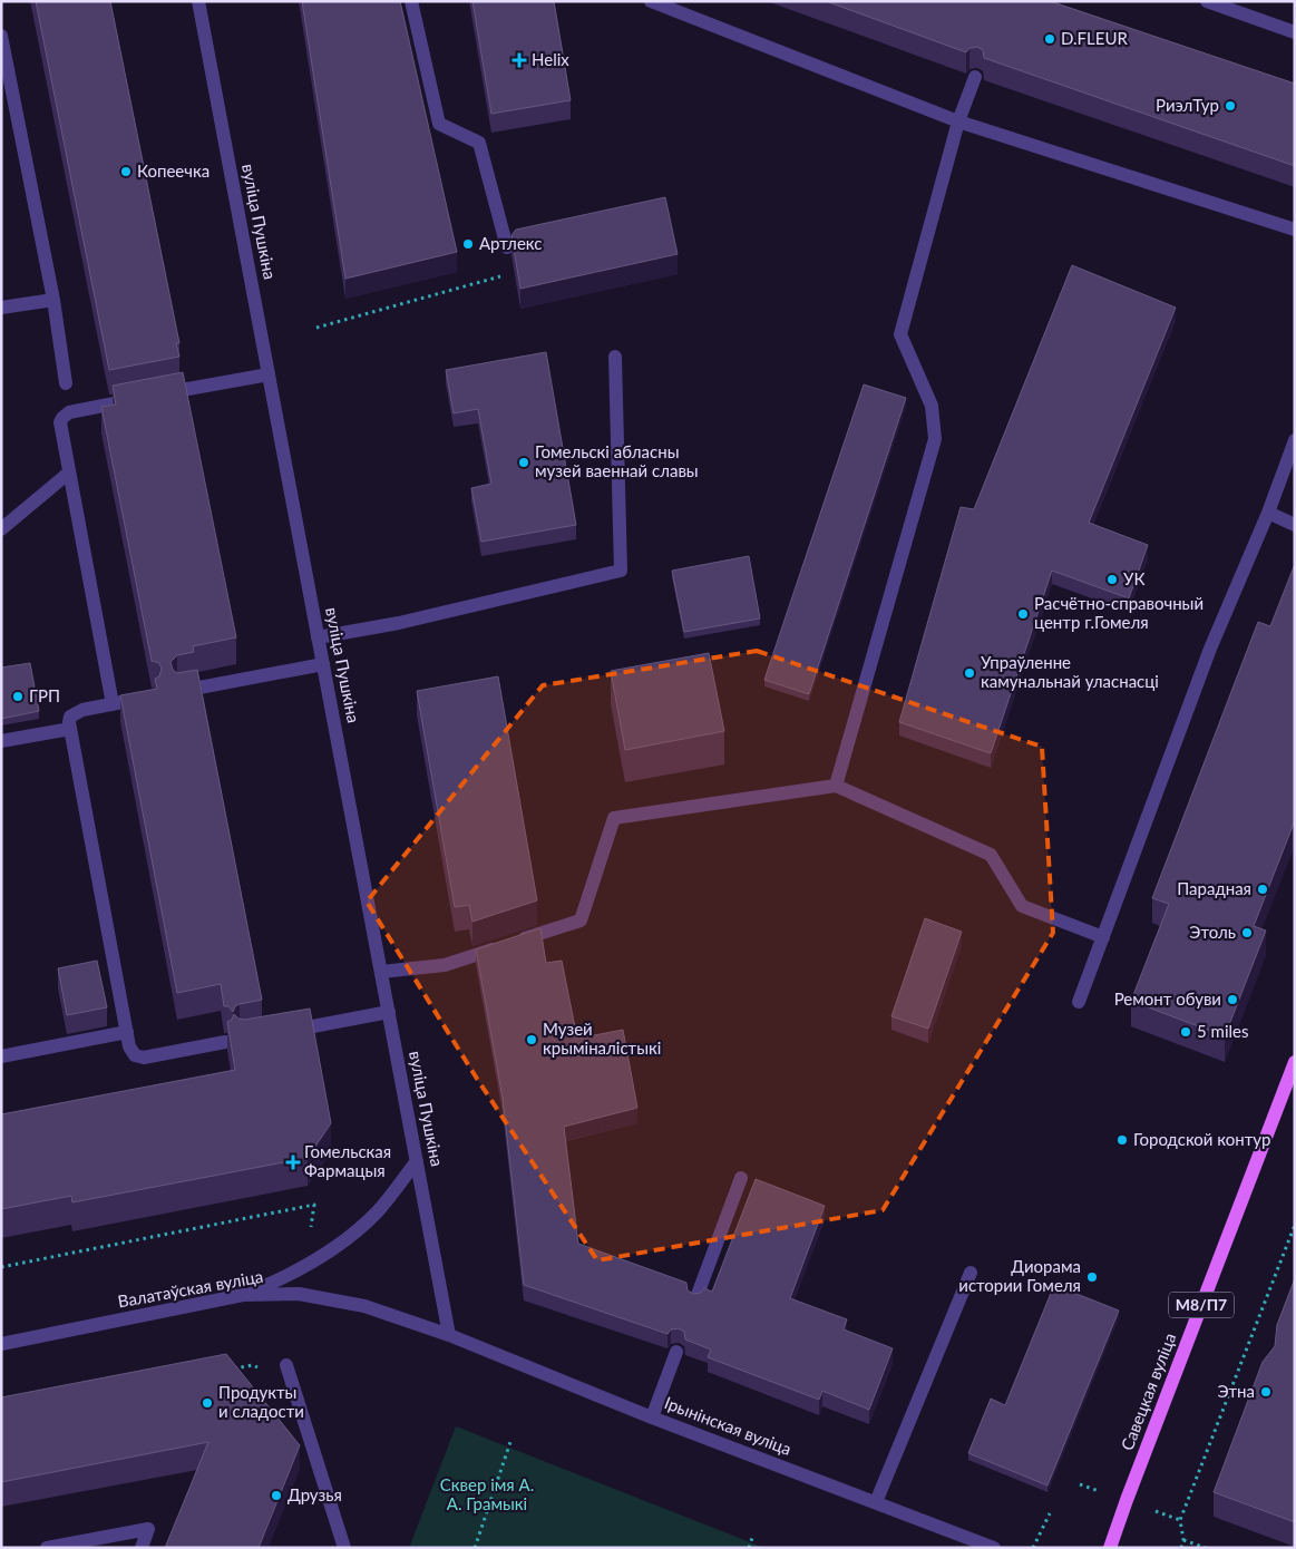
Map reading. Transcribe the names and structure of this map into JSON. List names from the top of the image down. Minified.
{"streets":{"main road":["М8/П7","Савецкая вуліца"],"street":["вуліца Пушкіна","Валатаўская вуліца","Ірынінская вуліца"]},"crossings":[["вуліца Пушкіна","Валатаўская вуліца"],["вуліца Пушкіна","Ірынінская вуліца"],["Валатаўская вуліца","Ірынінская вуліца"]],"parks":["Сквер імя А. А. Грамыкі"],"places":{"other":["D.FLEUR","РиэлТур","Копеечка","Артлекс","Гомельскі абласны музей ваеннай славы","УК","Расчётно-справочный центр г.Гомеля","Упраўленне камунальнай уласнасці","ГРП","Парадная","Этоль","Ремонт обуви","5 miles","Музей крыміналістыкі","Городской контур","Диорама истории Гомеля","Этна","Продукты и сладости","Друзья"],"health":["Helix","Гомельская Фармацыя"]}}
